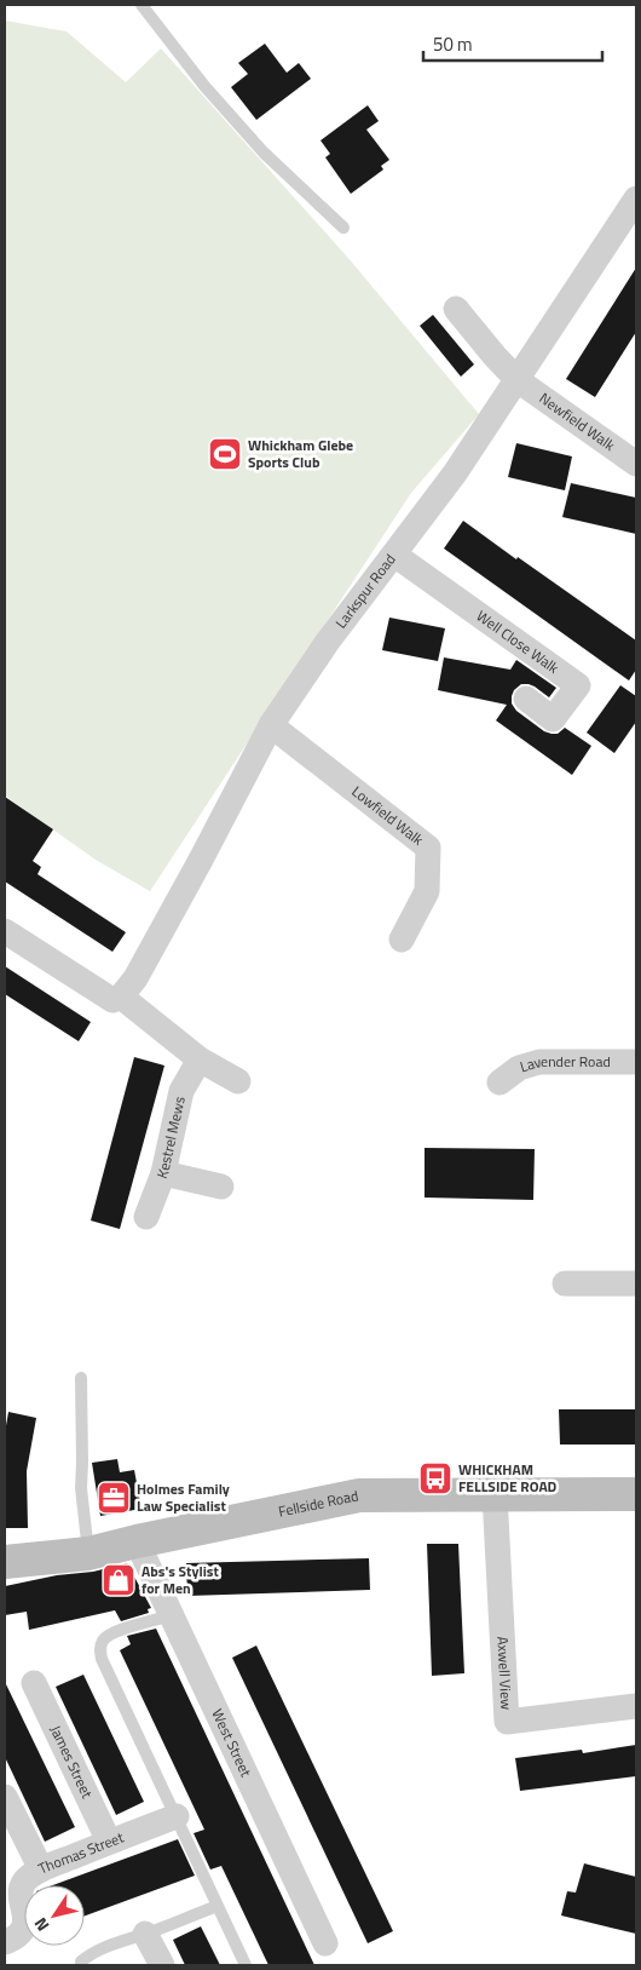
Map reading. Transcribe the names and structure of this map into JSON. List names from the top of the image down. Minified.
{"streets":{"street":["Newfield Walk","Larkspur Road","Well Close Walk","Lowfield Walk","Lavender Road","Kestrel Mews","Fellside Road","Axwell View","West Street","James Street","Thomas Street"]},"crossings":[["Newfield Walk","Larkspur Road"],["Larkspur Road","Well Close Walk"],["Larkspur Road","Lowfield Walk"],["Fellside Road","Axwell View"],["Fellside Road","West Street"],["James Street","Thomas Street"]],"places":{"sports":["Whickham Glebe Sports Club"],"bus stop":["WHICKHAM FELLSIDE ROAD"],"office":["Holmes Family Law Specialist"],"shop":["Abs's Stylist for Men"]},"scale_bar":"50 m","north":"bottom left"}
